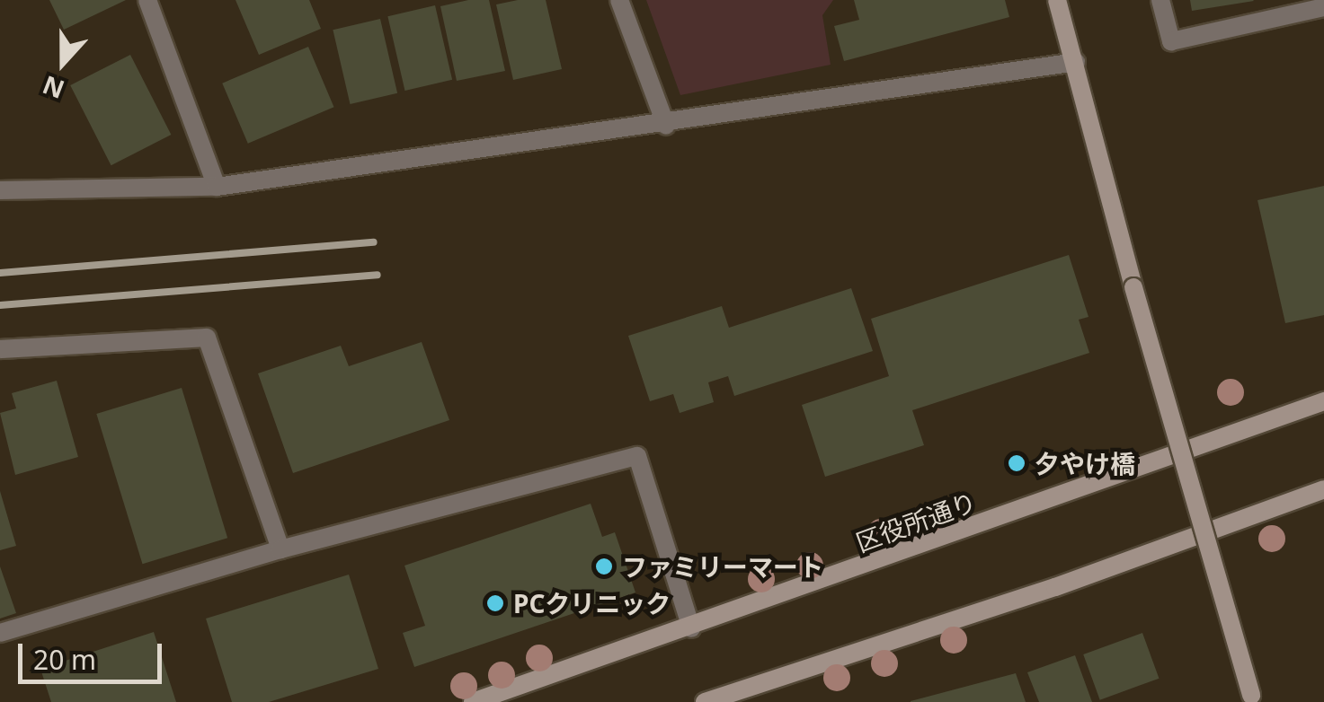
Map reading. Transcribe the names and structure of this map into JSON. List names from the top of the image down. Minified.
{"streets":{"street":["区役所通り"]},"places":["夕やけ橋","ファミリーマート","PCクリニック"],"scale_bar":"20 m","north":"bottom"}
